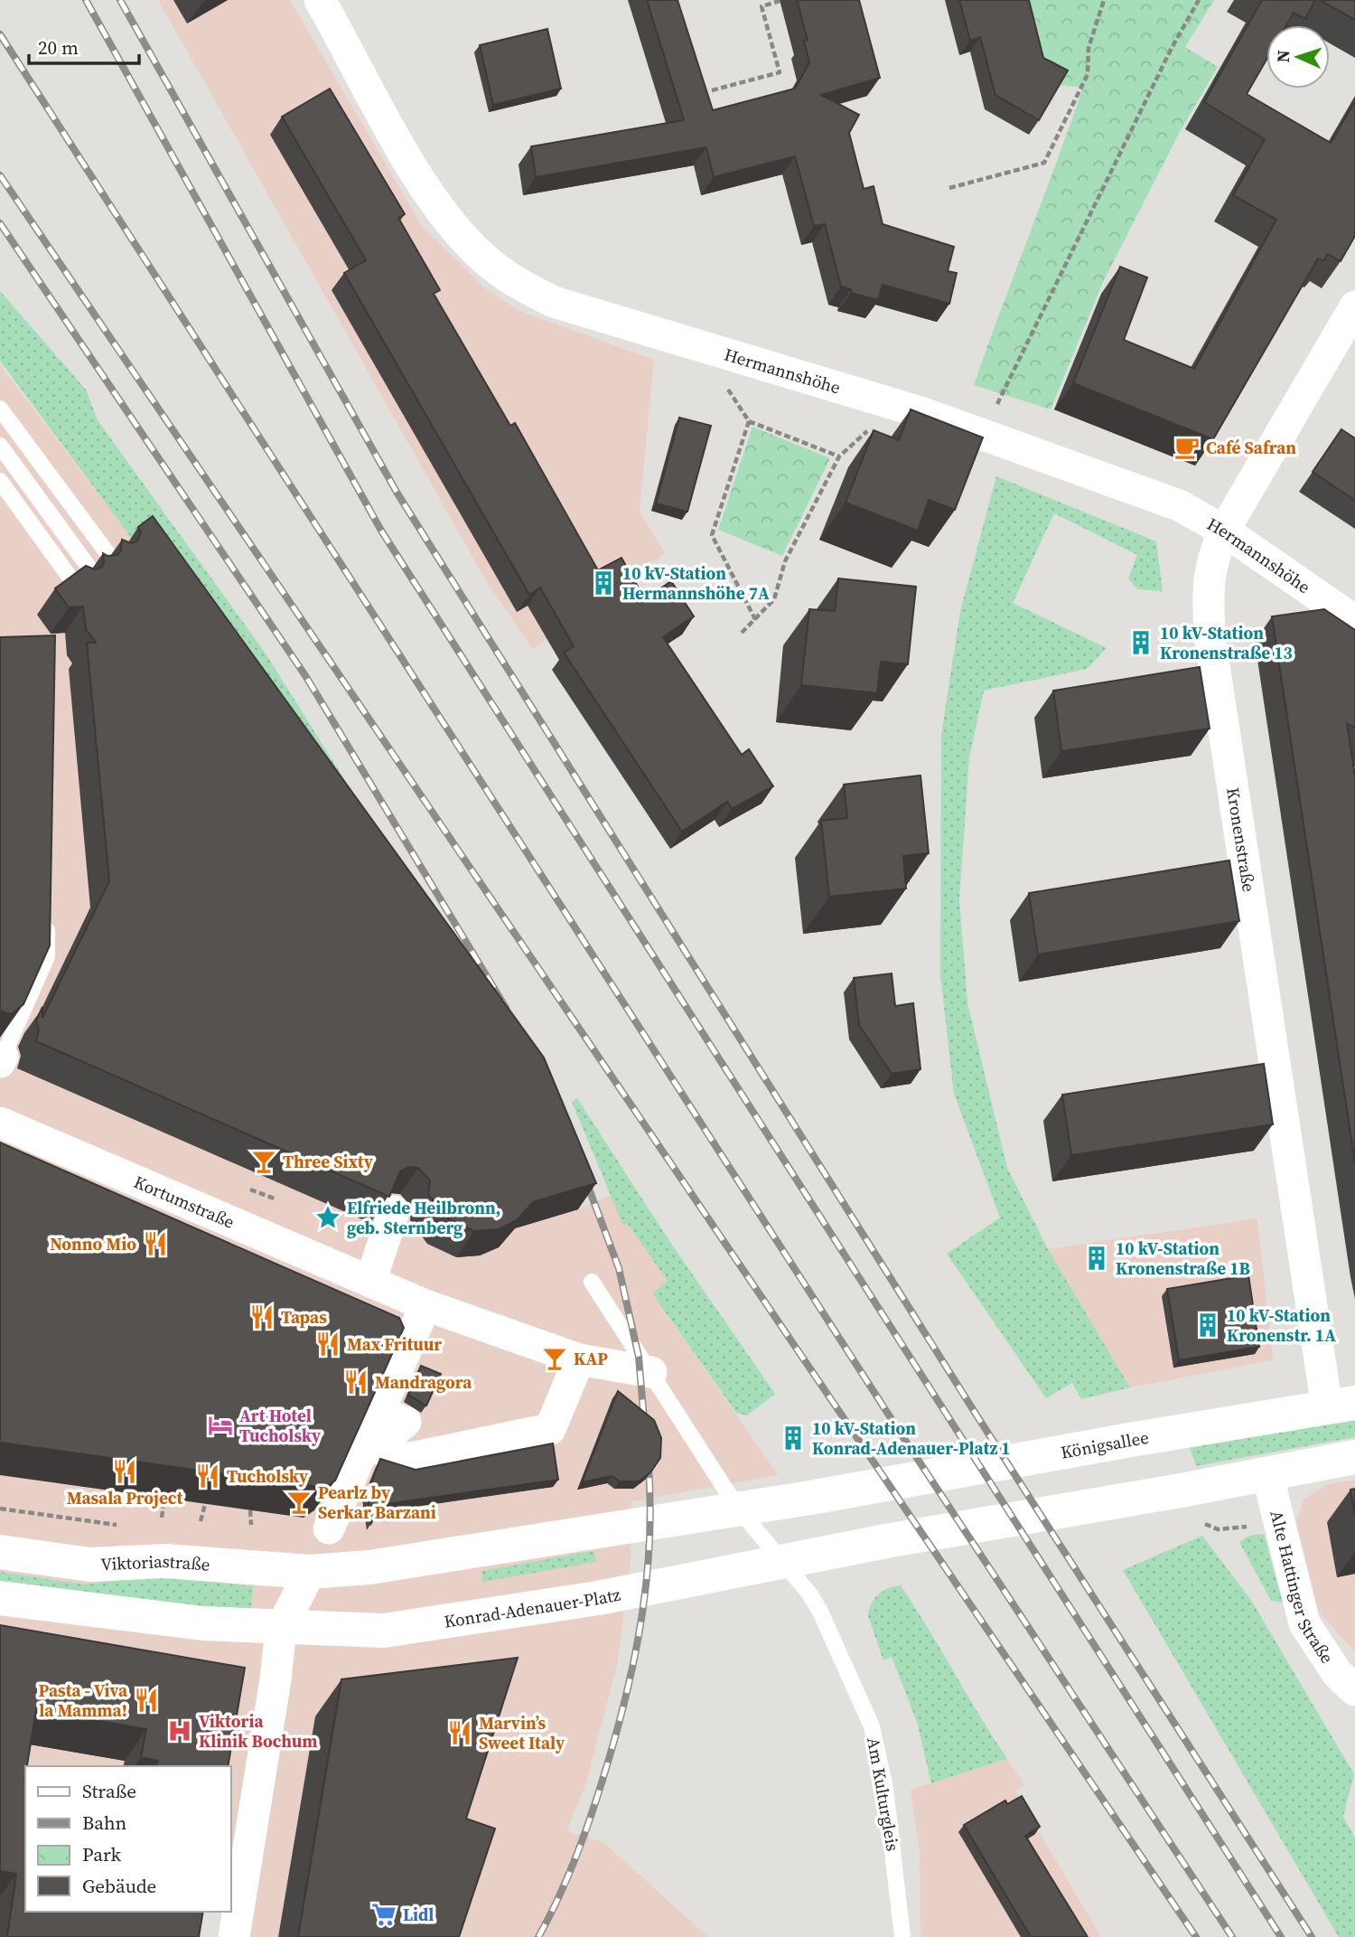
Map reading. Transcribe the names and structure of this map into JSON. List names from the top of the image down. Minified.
{"streets":{"main road":["Königsallee","Viktoriastraße","Konrad-Adenauer-Platz"],"street":["Hermannshöhe","Kronenstraße","Kortumstraße","Alte Hattinger Straße"],"lane":["Am Kulturgleis"]},"crossings":[["Hermannshöhe","Kronenstraße"],["Kronenstraße","Königsallee"],["Alte Hattinger Straße","Konrad-Adenauer-Platz"],["Konrad-Adenauer-Platz","Am Kulturgleis"]],"places":{"cafe":["Café Safran"],"building":["10 kV-Station Hermannshöhe 7A","10 kV-Station Kronenstraße 13","10 kV-Station Kronenstraße 1B","10 kV-Station Kronenstr. 1A","10 kV-Station Konrad-Adenauer-Platz 1"],"bar":["Three Sixty","KAP","Pearlz by Serkar Barzani"],"place":["Elfriede Heilbronn, geb. Sternberg"],"restaurant":["Nonno Mio","Tapas","Max Frituur","Mandragora","Masala Project","Tucholsky","Pasta - Viva la Mamma!","Marvin’s Sweet Italy"],"hotel":["Art Hotel Tucholsky"],"hospital":["Viktoria Klinik Bochum"],"supermarket":["Lidl"]},"legend":["Straße","Bahn","Park","Gebäude"],"scale_bar":"20 m","north":"left"}
